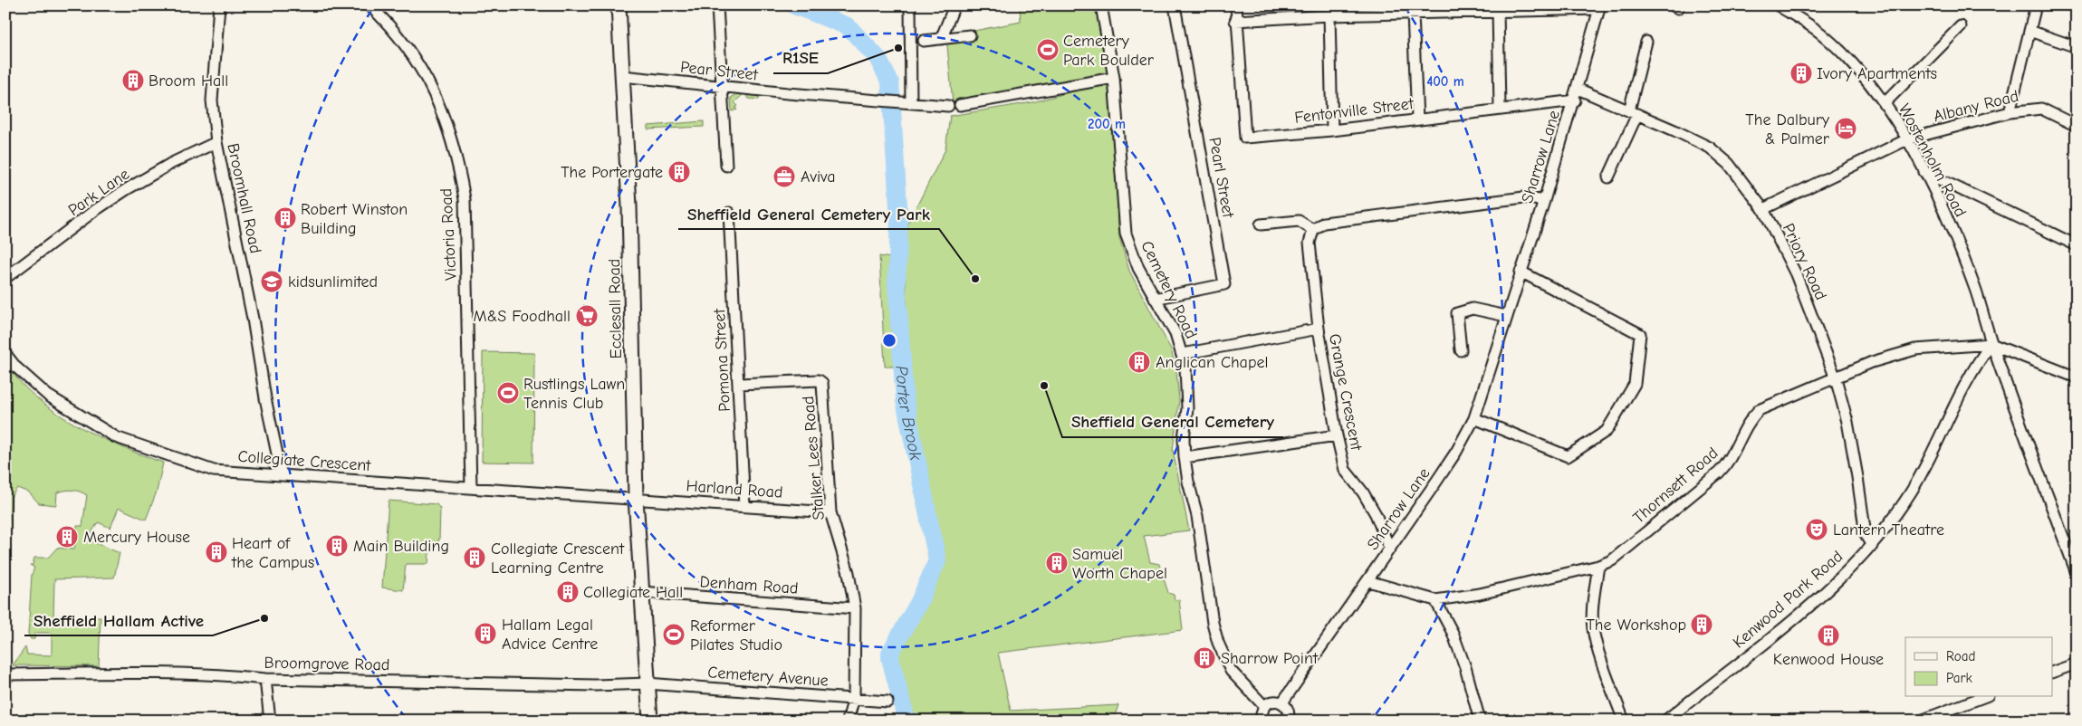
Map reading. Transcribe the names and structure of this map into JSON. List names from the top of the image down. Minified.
{"streets":{"main road":["Ecclesall Road"],"street":["Pear Street","Albany Road","Fentonville Street","Sharrow Lane","Wostenholm Road","Pearl Street","Park Lane","Broomhall Road","Victoria Road","Priory Road","Cemetery Road","Pomona Street","Grange Crescent","Stalker Lees Road","Collegiate Crescent","Thornsett Road","Harland Road","Denham Road","Kenwood Park Road","Broomgrove Road","Cemetery Avenue"]},"crossings":[["Pear Street","Ecclesall Road"],["Albany Road","Wostenholm Road"],["Albany Road","Priory Road"],["Fentonville Street","Sharrow Lane"],["Sharrow Lane","Priory Road"],["Sharrow Lane","Grange Crescent"],["Wostenholm Road","Thornsett Road"],["Wostenholm Road","Kenwood Park Road"],["Pearl Street","Cemetery Road"],["Park Lane","Broomhall Road"],["Broomhall Road","Collegiate Crescent"],["Victoria Road","Collegiate Crescent"],["Priory Road","Thornsett Road"],["Priory Road","Kenwood Park Road"],["Ecclesall Road","Collegiate Crescent"],["Ecclesall Road","Harland Road"],["Ecclesall Road","Denham Road"],["Ecclesall Road","Broomgrove Road"],["Ecclesall Road","Cemetery Avenue"],["Pomona Street","Stalker Lees Road"],["Pomona Street","Harland Road"],["Stalker Lees Road","Harland Road"],["Stalker Lees Road","Denham Road"],["Stalker Lees Road","Cemetery Avenue"],["Collegiate Crescent","Harland Road"],["Thornsett Road","Kenwood Park Road"],["Broomgrove Road","Cemetery Avenue"]],"water":["Porter Brook"],"places":{"other":["R1SE","Sheffield General Cemetery Park","Sheffield General Cemetery","Sheffield Hallam Active"],"sports":["Cemetery Park Boulder","Rustlings Lawn Tennis Club","Reformer Pilates Studio"],"building":["Ivory Apartments","Broom Hall","The Portergate","Robert Winston Building","Anglican Chapel","Mercury House","Main Building","Heart of the Campus","Collegiate Crescent Learning Centre","Samuel Worth Chapel","Collegiate Hall","The Workshop","Hallam Legal Advice Centre","Kenwood House","Sharrow Point"],"hotel":["The Dalbury & Palmer"],"office":["Aviva"],"school or university":["kidsunlimited"],"supermarket":["M&S Foodhall"],"theatre":["Lantern Theatre"]},"legend":["Road","Park"],"rings":["400 m","200 m"]}
